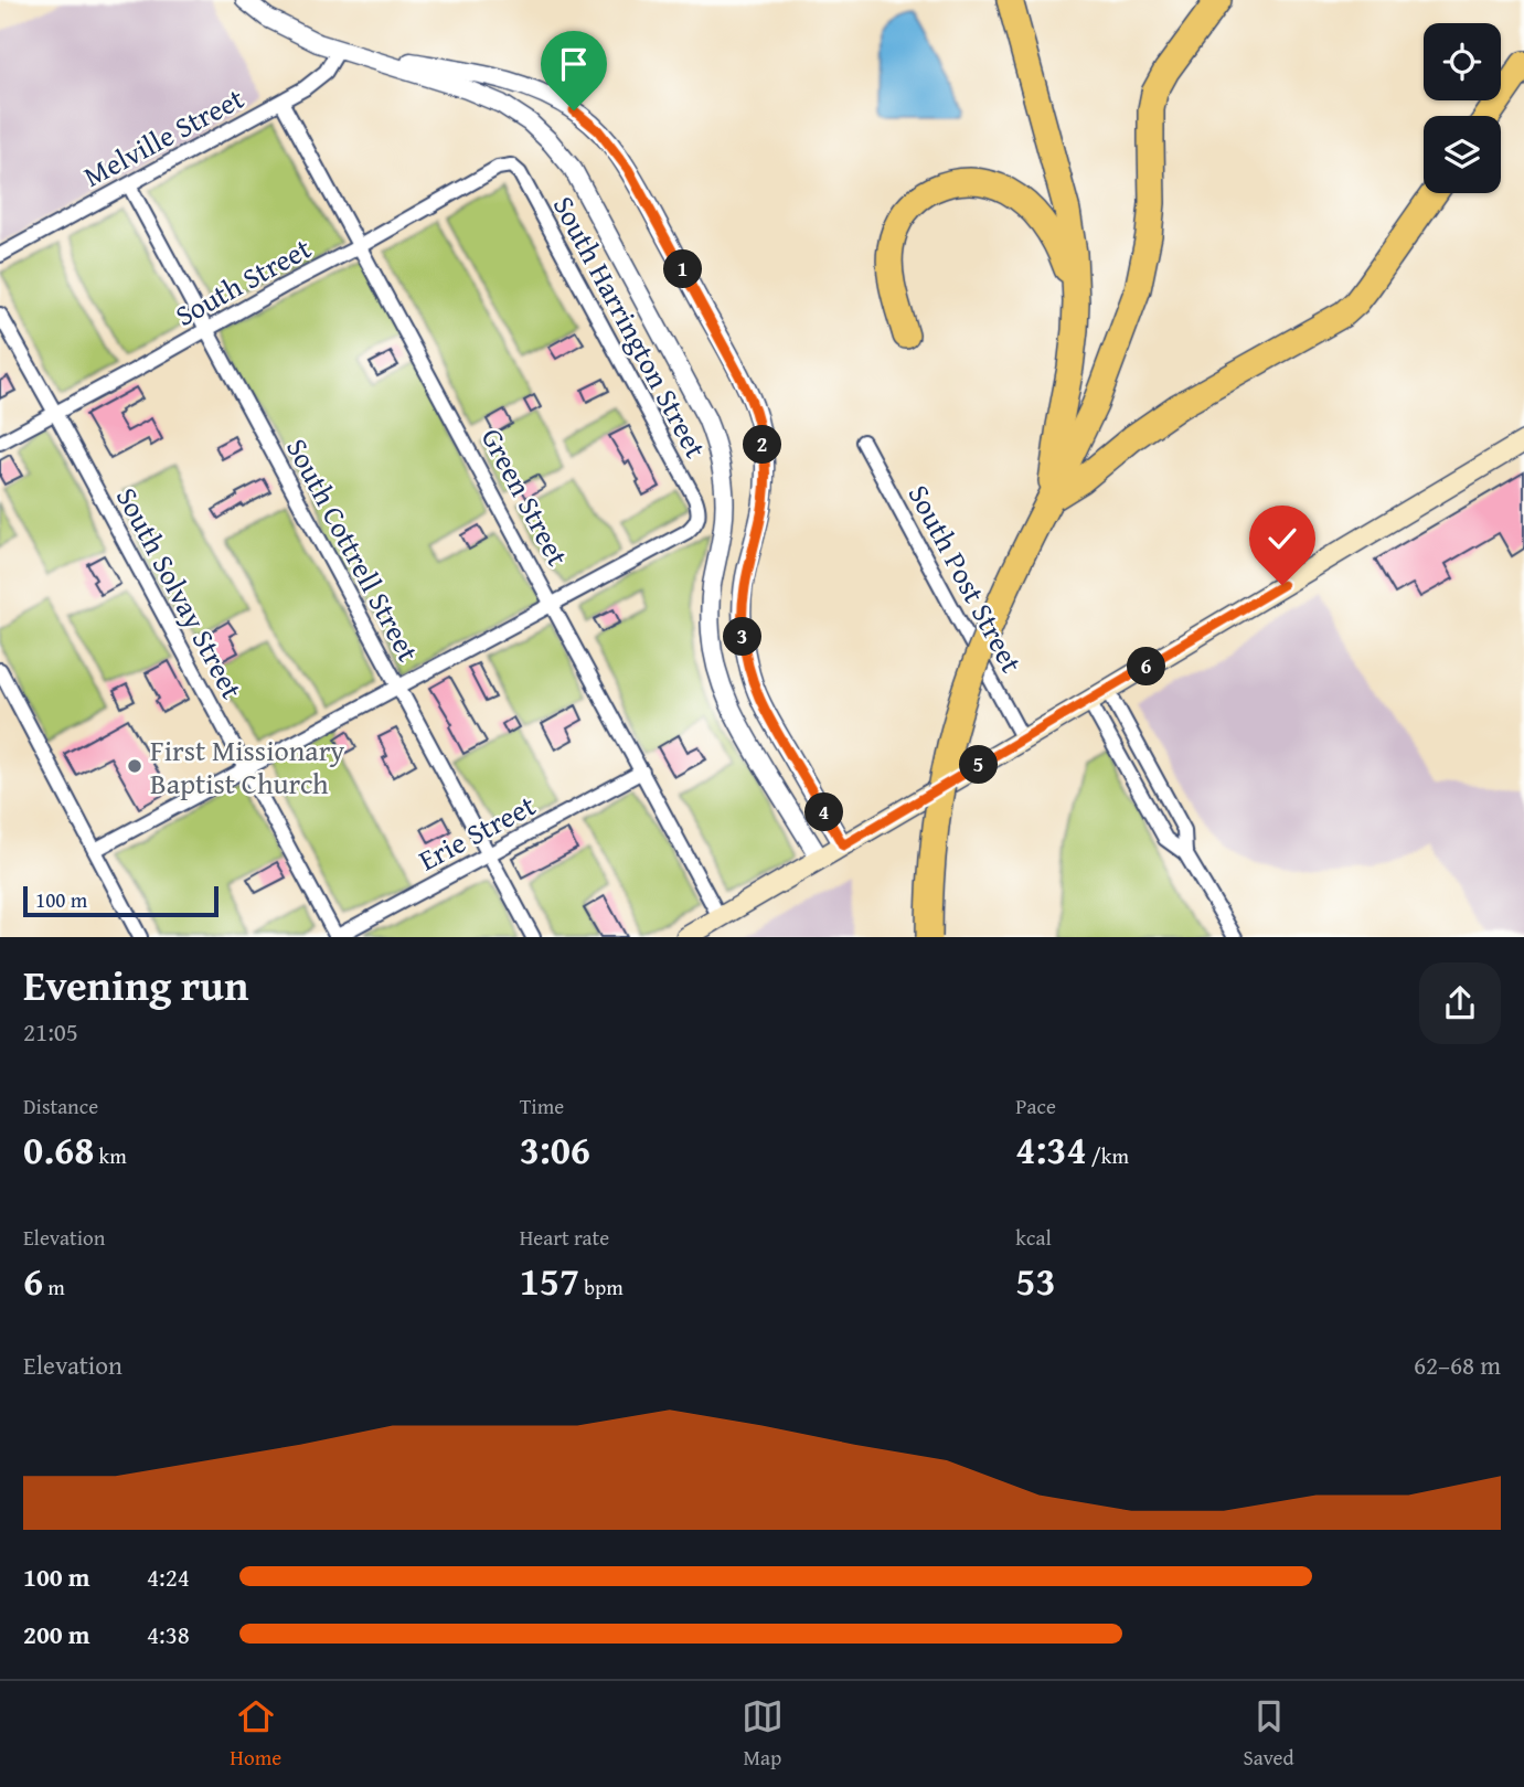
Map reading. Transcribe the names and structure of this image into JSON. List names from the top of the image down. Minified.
{"streets":{"street":["Melville Street","South Street","South Harrington Street","Green Street","South Cottrell Street","South Post Street","South Solvay Street","Erie Street"]},"crossings":[["Melville Street","Green Street"],["Melville Street","South Cottrell Street"],["South Street","South Harrington Street"],["South Street","Green Street"],["South Street","South Cottrell Street"],["South Street","South Solvay Street"],["South Harrington Street","Green Street"],["Green Street","Erie Street"],["South Cottrell Street","Erie Street"],["South Solvay Street","Erie Street"]],"places":["First Missionary Baptist Church"],"scale_bar":"100 m","page":{"pins":["1","2","3","6","5","4"],"scale":"100 m","heading":["Evening run","21:05"],"stats":[["Distance","0.68 km"],["Time","3:06"],["Pace","4:34 /km"],["Elevation","6 m"],["Heart rate","157 bpm"],["kcal","53"]],"chart":["Elevation","62–68 m"],"list":[{"name":"100 m","note":"4:24"},{"name":"200 m","note":"4:38"}],"tabs":["Home","Map","Saved"]}}
